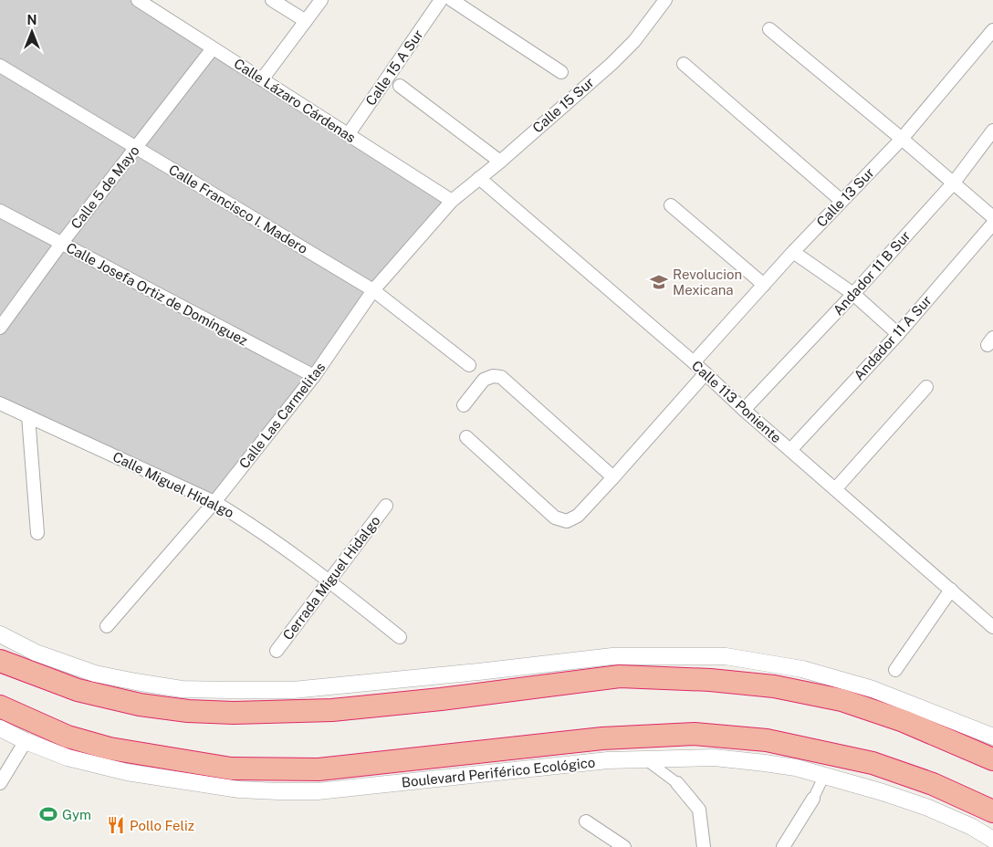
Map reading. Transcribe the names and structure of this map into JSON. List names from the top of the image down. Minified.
{"streets":{"highway":["Boulevard Periférico Ecológico"],"street":["Calle 15 A Sur","Calle Lázaro Cárdenas","Calle 15 Sur","Calle 5 de Mayo","Calle 13 Sur","Calle Francisco I. Madero","Andador 11 B Sur","Calle Josefa Ortiz de Domínguez","Andador 11 A Sur","Calle 113 Poniente","Calle Las Carmelitas","Calle Miguel Hidalgo","Cerrada Miguel Hidalgo"]},"crossings":[["Calle 15 A Sur","Calle Lázaro Cárdenas"],["Calle Lázaro Cárdenas","Calle 15 Sur"],["Calle Lázaro Cárdenas","Calle 5 de Mayo"],["Calle Lázaro Cárdenas","Calle Las Carmelitas"],["Calle 15 Sur","Calle 113 Poniente"],["Calle 15 Sur","Calle Las Carmelitas"],["Calle 5 de Mayo","Calle Francisco I. Madero"],["Calle 5 de Mayo","Calle Josefa Ortiz de Domínguez"],["Calle 13 Sur","Calle 113 Poniente"],["Calle Francisco I. Madero","Calle Las Carmelitas"],["Andador 11 B Sur","Calle 113 Poniente"],["Calle Josefa Ortiz de Domínguez","Calle Las Carmelitas"],["Andador 11 A Sur","Calle 113 Poniente"],["Calle Las Carmelitas","Calle Miguel Hidalgo"],["Calle Miguel Hidalgo","Cerrada Miguel Hidalgo"]],"places":{"school or university":["Revolucion Mexicana"],"sports":["Gym"],"restaurant":["Pollo Feliz"]},"north":"top"}
